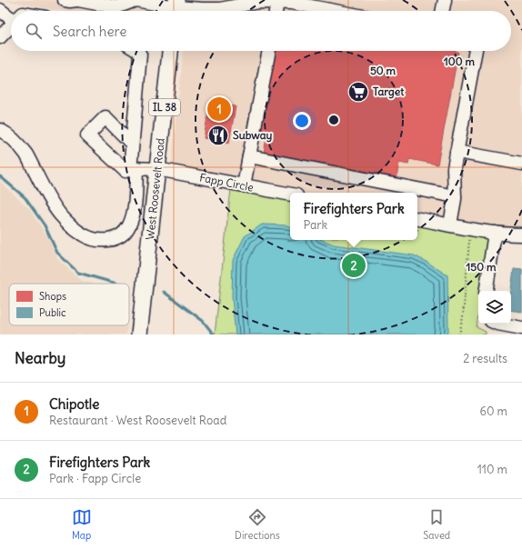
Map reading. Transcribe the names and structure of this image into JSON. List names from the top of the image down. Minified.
{"streets":{"main road":["IL 38","West Roosevelt Road"],"street":["Fapp Circle"]},"crossings":[["Fapp Circle","West Roosevelt Road"]],"places":{"supermarket":["Target"],"restaurant":["Subway"]},"legend":["Shops","Public"],"page":{"search":"Search here","pins":["1","2"],"popup":["Firefighters Park","Park"],"heading":["Nearby","2 results"],"list":[{"mark":"1","name":"Chipotle","note":"Restaurant · West Roosevelt Road","value":"60 m"},{"mark":"2","name":"Firefighters Park","note":"Park · Fapp Circle","value":"110 m"}],"nav":["Map","Directions","Saved"]},"rings":["100 m","50 m","150 m"]}
